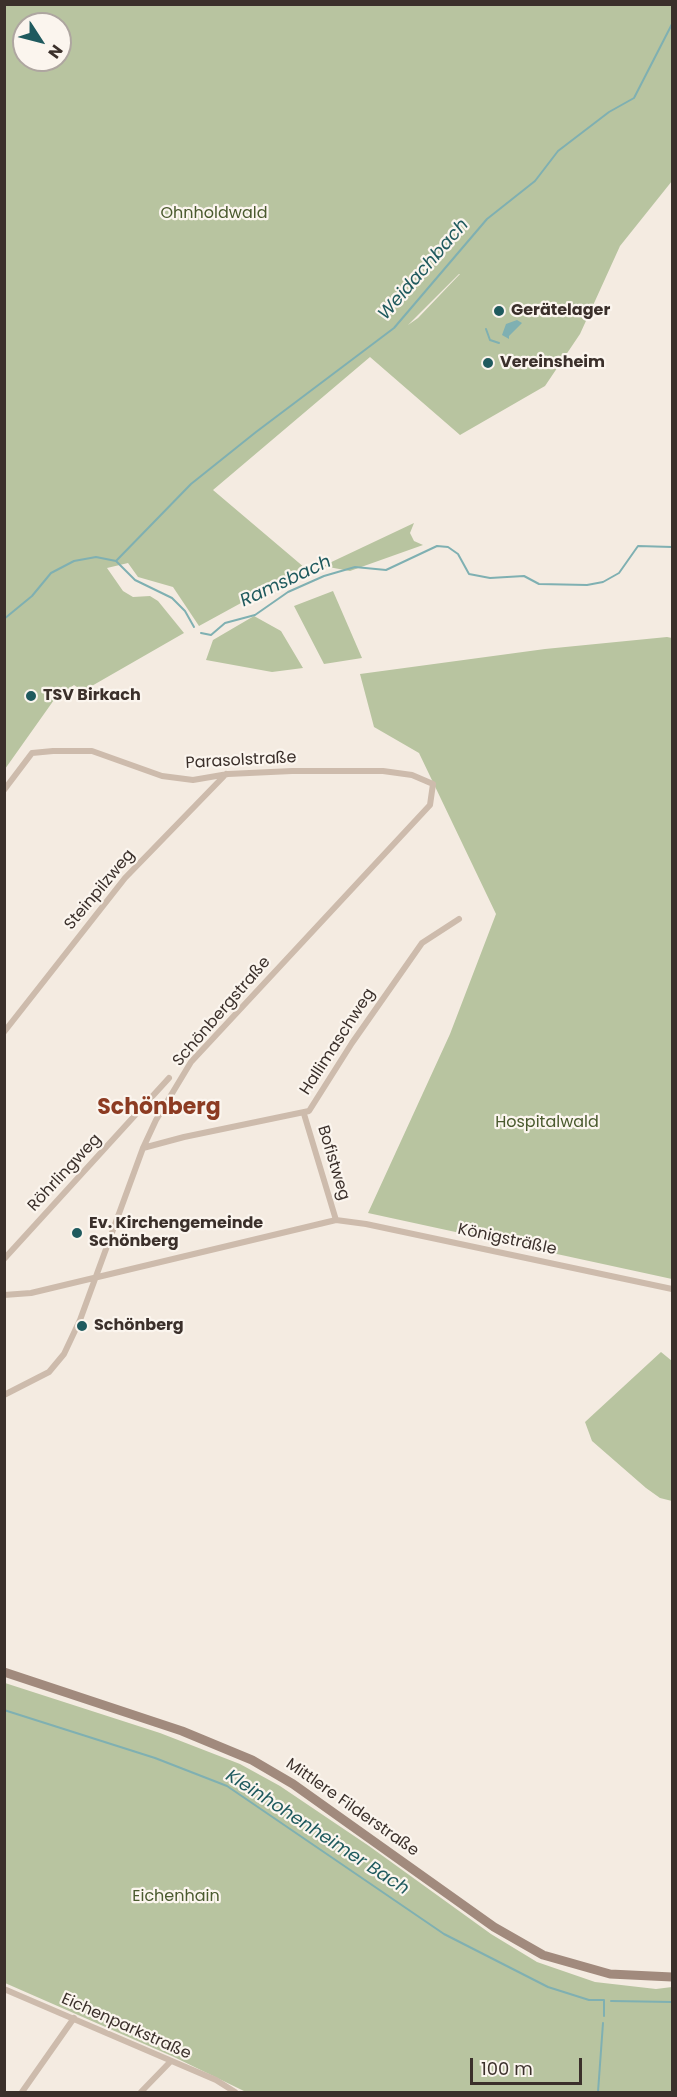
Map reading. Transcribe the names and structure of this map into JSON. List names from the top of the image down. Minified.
{"streets":{"main road":["Mittlere Filderstraße"],"street":["Parasolstraße","Steinpilzweg","Schönbergstraße","Hallimaschweg","Bofistweg","Röhrlingweg","Königsträßle","Eichenparkstraße"]},"crossings":[["Parasolstraße","Steinpilzweg"],["Parasolstraße","Schönbergstraße"],["Schönbergstraße","Hallimaschweg"],["Hallimaschweg","Bofistweg"],["Bofistweg","Königsträßle"]],"districts":["Schönberg"],"water":["Weidachbach","Ramsbach","Kleinhohenheimer Bach"],"parks":["Ohnholdwald","Hospitalwald","Eichenhain"],"places":["Gerätelager","Vereinsheim","TSV Birkach","Ev. Kirchengemeinde Schönberg","Schönberg"],"scale_bar":"100 m","north":"bottom right"}
